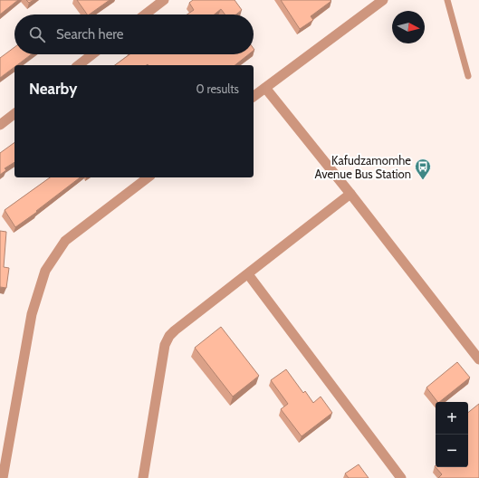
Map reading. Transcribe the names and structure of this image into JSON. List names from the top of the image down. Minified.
{"places":{"bus stop":["Kafudzamomhe Avenue Bus Station"]},"north":"right","page":{"search":"Search here","heading":["Nearby","0 results"],"map_buttons":["+","−"]}}
